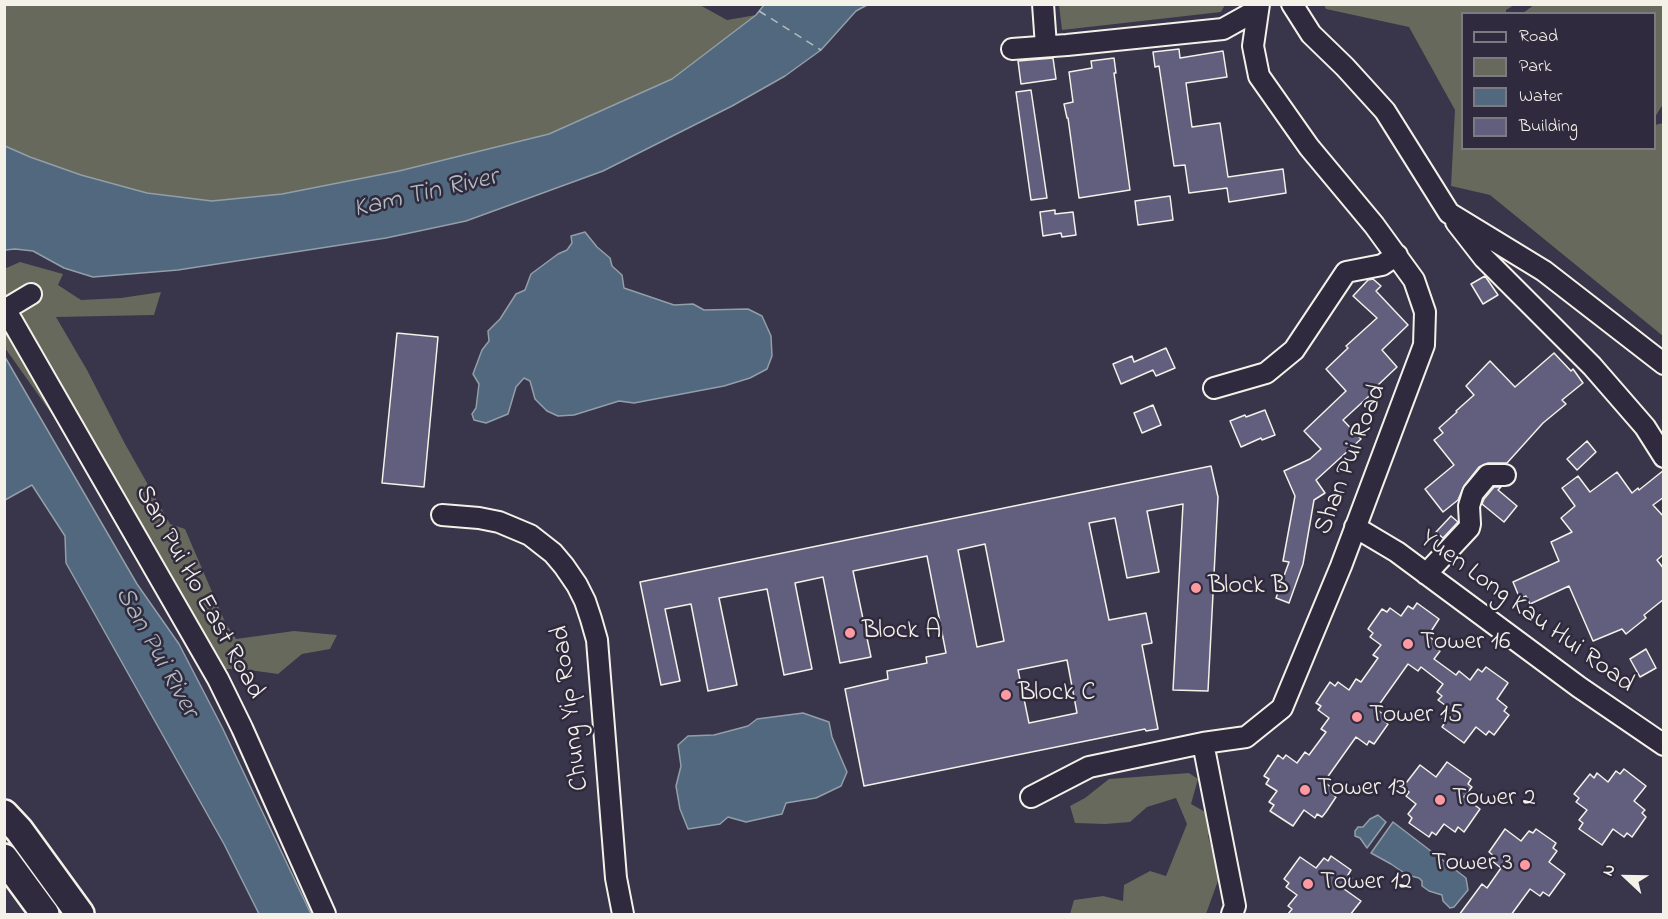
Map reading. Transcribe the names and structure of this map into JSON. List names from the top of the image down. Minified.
{"streets":{"street":["Shan Pui Road","San Pui Ho East Road","Yuen Long Kau Hui Road","Chung Yip Road"]},"crossings":[["Shan Pui Road","Yuen Long Kau Hui Road"]],"water":["Kam Tin River","San Pui River"],"places":["Block B","Block A","Tower 16","Block C","Tower 15","Tower 13","Tower 2","Tower 3","Tower 12"],"legend":["Road","Park","Water","Building"],"north":"left"}
